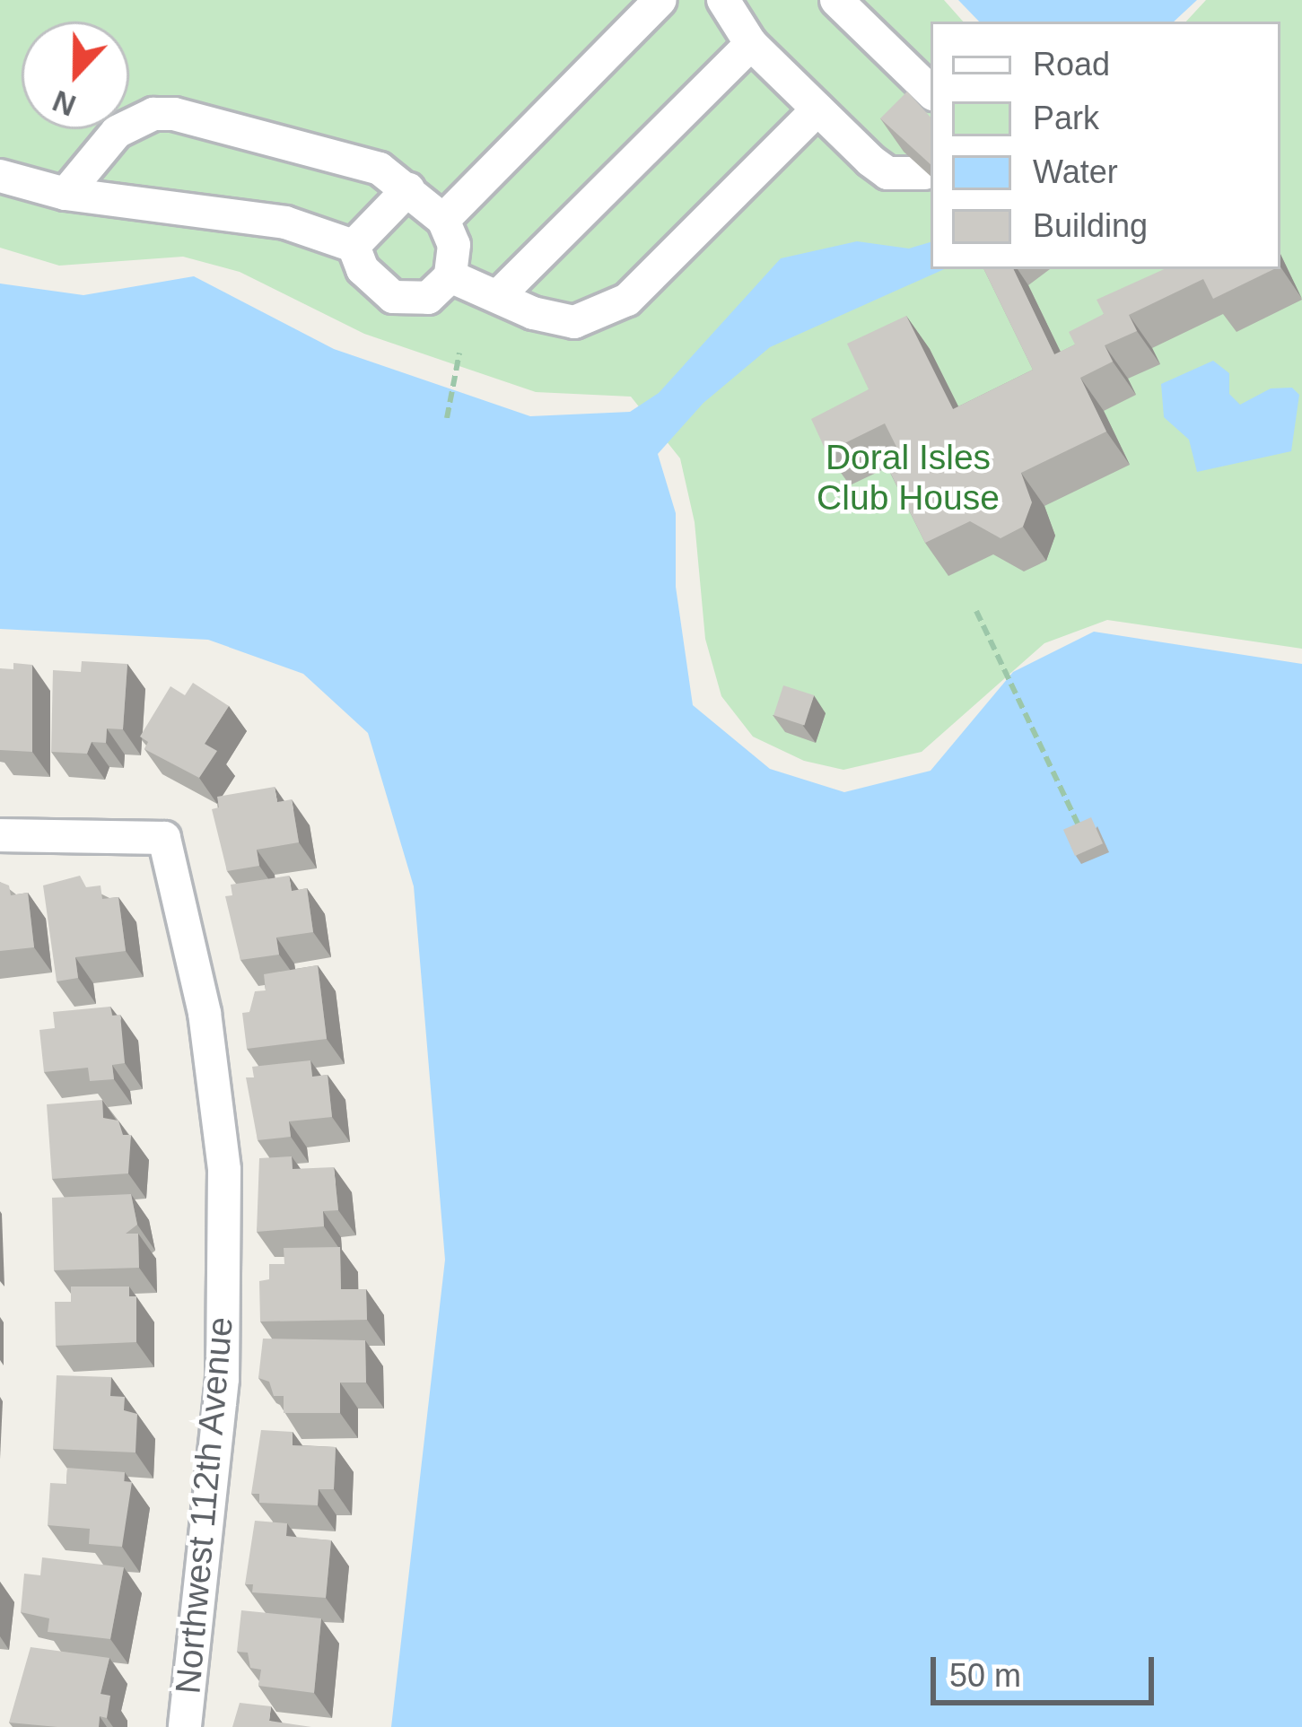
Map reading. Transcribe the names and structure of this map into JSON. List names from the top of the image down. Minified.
{"streets":{"street":["Northwest 112th Avenue"]},"parks":["Doral Isles Club House"],"legend":["Road","Park","Water","Building"],"scale_bar":"50 m","north":"bottom"}
